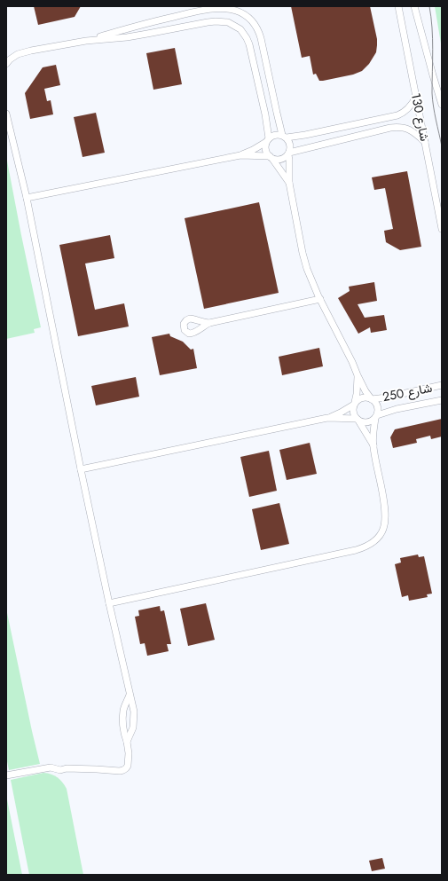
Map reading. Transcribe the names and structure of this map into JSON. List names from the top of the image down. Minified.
{"streets":{"street":["شارع 130","شارع 250"]}}
